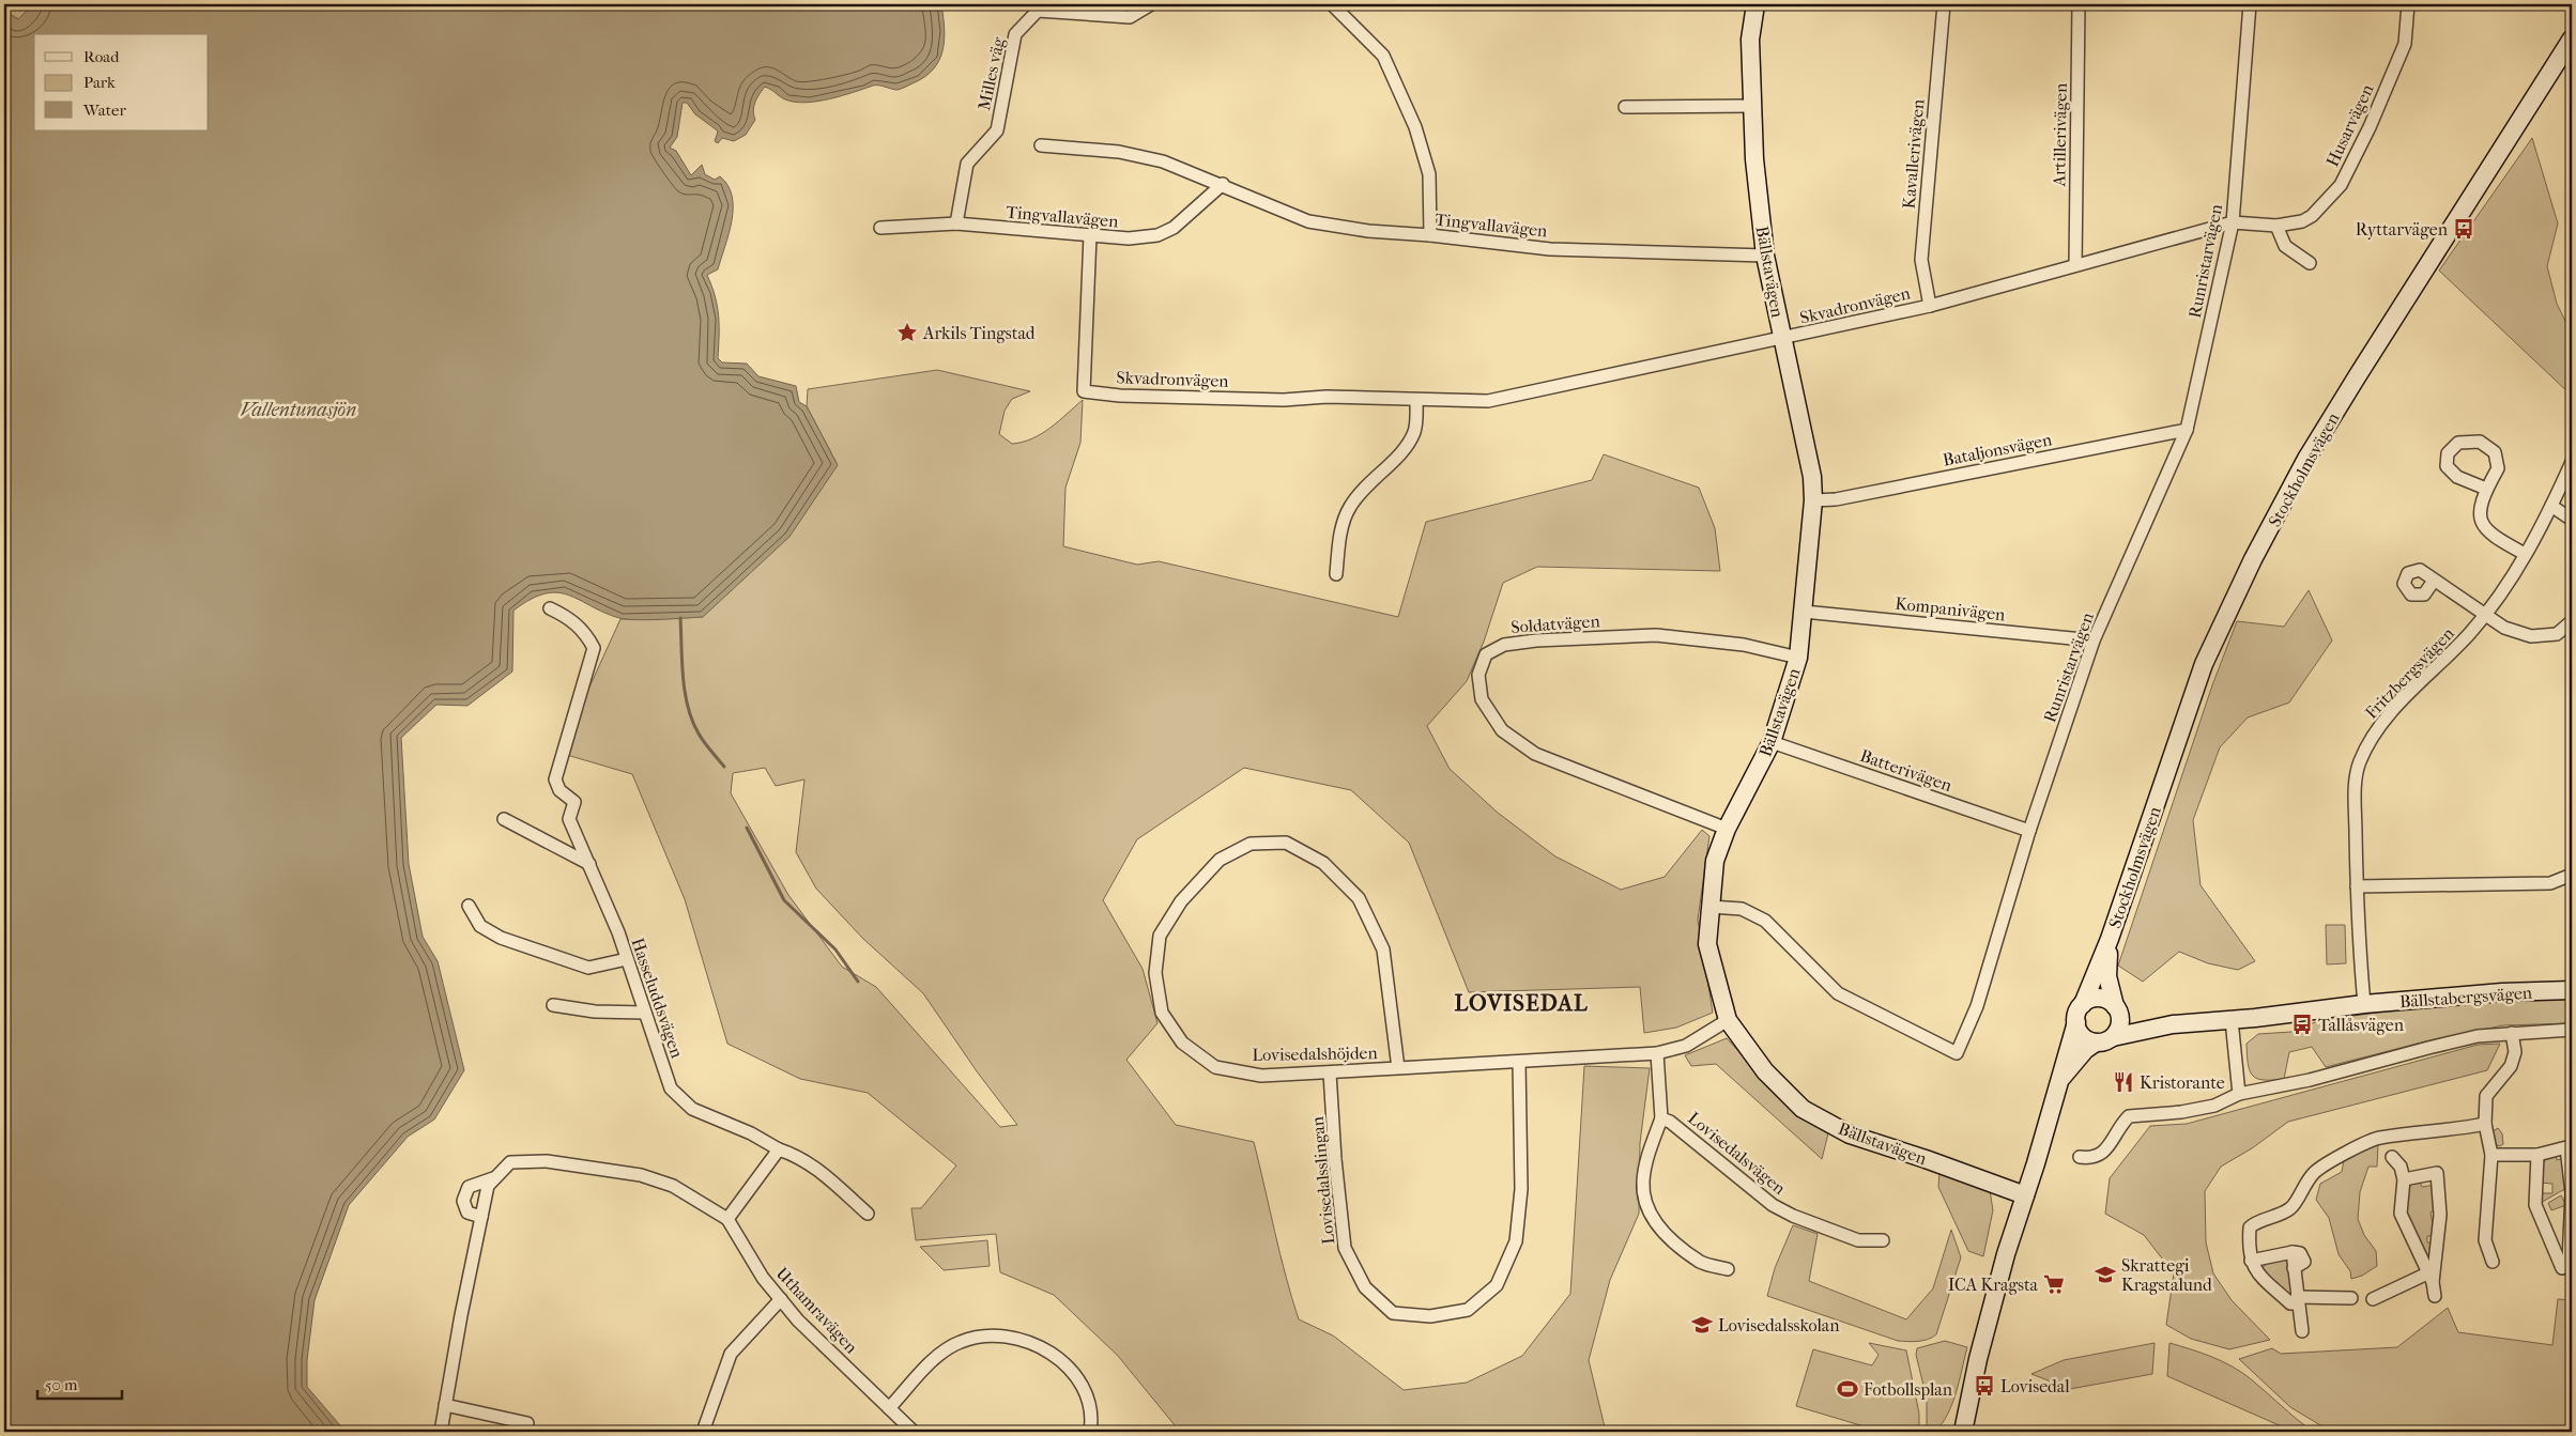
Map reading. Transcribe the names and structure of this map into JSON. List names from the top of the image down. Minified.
{"streets":{"street":["Milles väg","Husarvägen","Artillerivägen","Kavallerivägen","Tingvallavägen","Runristarvägen","Bällstavägen","Skvadronvägen","Bataljonsvägen","Stockholmsvägen","Kompanivägen","Soldatvägen","Fritzbergsvägen","Batterivägen","Bällstabergsvägen","Hasseluddsvägen","Lovisedalshöjden","Lovisedalsvägen","Lovisedalsslingan","Uthamravägen"]},"crossings":[["Milles väg","Tingvallavägen"],["Husarvägen","Runristarvägen"],["Husarvägen","Skvadronvägen"],["Artillerivägen","Skvadronvägen"],["Kavallerivägen","Skvadronvägen"],["Tingvallavägen","Bällstavägen"],["Tingvallavägen","Skvadronvägen"],["Runristarvägen","Bällstavägen"],["Runristarvägen","Skvadronvägen"],["Runristarvägen","Bataljonsvägen"],["Runristarvägen","Kompanivägen"],["Runristarvägen","Batterivägen"],["Bällstavägen","Skvadronvägen"],["Bällstavägen","Bataljonsvägen"],["Bällstavägen","Kompanivägen"],["Bällstavägen","Soldatvägen"],["Bällstavägen","Batterivägen"],["Bällstavägen","Lovisedalshöjden"],["Stockholmsvägen","Bällstabergsvägen"],["Fritzbergsvägen","Bällstabergsvägen"],["Lovisedalshöjden","Lovisedalsvägen"],["Lovisedalshöjden","Lovisedalsslingan"]],"districts":["LOVISEDAL"],"water":["Vallentunasjön"],"places":{"bus stop":["Ryttarvägen","Tallåsvägen","Lovisedal"],"place":["Arkils Tingstad"],"restaurant":["Kristorante"],"school or university":["Skrattegi Kragstalund","Lovisedalsskolan"],"supermarket":["ICA Kragsta"],"sports":["Fotbollsplan"]},"legend":["Road","Park","Water"],"scale_bar":"50 m"}
